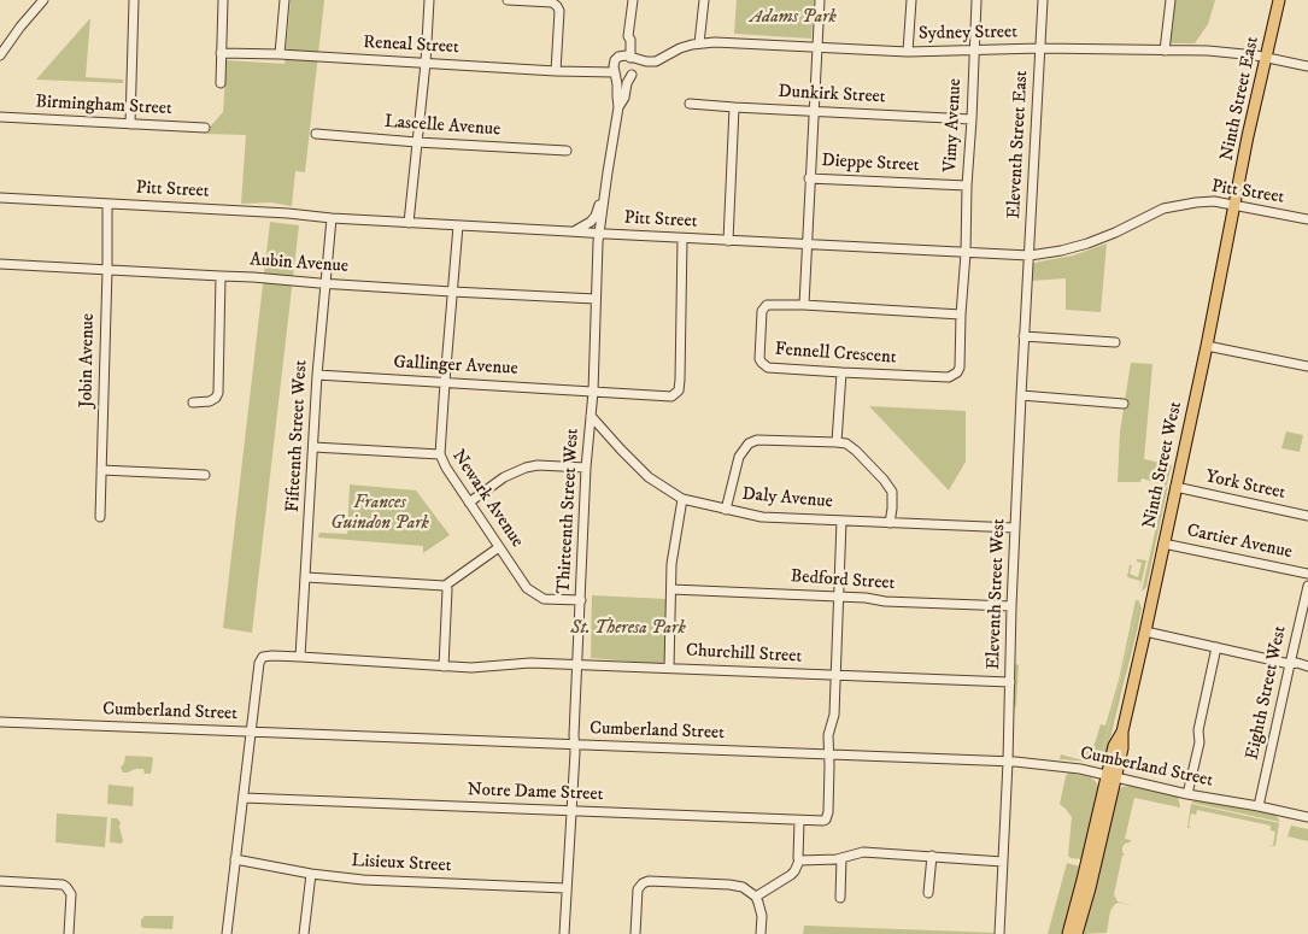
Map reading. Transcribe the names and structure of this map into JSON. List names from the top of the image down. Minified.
{"streets":{"main road":["Ninth Street East","Ninth Street West"],"street":["Sydney Street","Reneal Street","Dunkirk Street","Birmingham Street","Vimy Avenue","Lascelle Avenue","Eleventh Street East","Dieppe Street","Pitt Street","Aubin Avenue","Fennell Crescent","Jobin Avenue","Gallinger Avenue","Fifteenth Street West","York Street","Newark Avenue","Daly Avenue","Thirteenth Street West","Cartier Avenue","Bedford Street","Eleventh Street West","Churchill Street","Eighth Street West","Cumberland Street","Notre Dame Street","Lisieux Street"]},"crossings":[["Sydney Street","Reneal Street"],["Sydney Street","Ninth Street East"],["Sydney Street","Vimy Avenue"],["Sydney Street","Eleventh Street East"],["Dunkirk Street","Vimy Avenue"],["Ninth Street East","Pitt Street"],["Ninth Street East","Ninth Street West"],["Vimy Avenue","Dieppe Street"],["Vimy Avenue","Pitt Street"],["Vimy Avenue","Fennell Crescent"],["Eleventh Street East","Pitt Street"],["Eleventh Street East","Eleventh Street West"],["Pitt Street","Fennell Crescent"],["Pitt Street","Jobin Avenue"],["Pitt Street","Gallinger Avenue"],["Pitt Street","Fifteenth Street West"],["Pitt Street","Ninth Street West"],["Pitt Street","Thirteenth Street West"],["Pitt Street","Eleventh Street West"],["Aubin Avenue","Jobin Avenue"],["Aubin Avenue","Fifteenth Street West"],["Aubin Avenue","Thirteenth Street West"],["Gallinger Avenue","Fifteenth Street West"],["Gallinger Avenue","Thirteenth Street West"],["Fifteenth Street West","Newark Avenue"],["Fifteenth Street West","Churchill Street"],["Ninth Street West","York Street"],["Ninth Street West","Cartier Avenue"],["Ninth Street West","Cumberland Street"],["Newark Avenue","Thirteenth Street West"],["Daly Avenue","Thirteenth Street West"],["Daly Avenue","Eleventh Street West"],["Thirteenth Street West","Churchill Street"],["Thirteenth Street West","Cumberland Street"],["Thirteenth Street West","Notre Dame Street"],["Thirteenth Street West","Lisieux Street"],["Bedford Street","Eleventh Street West"],["Eleventh Street West","Churchill Street"],["Eleventh Street West","Cumberland Street"],["Churchill Street","Cumberland Street"],["Eighth Street West","Cumberland Street"],["Cumberland Street","Notre Dame Street"]],"parks":["Adams Park","Frances Guindon Park","St. Theresa Park"]}
